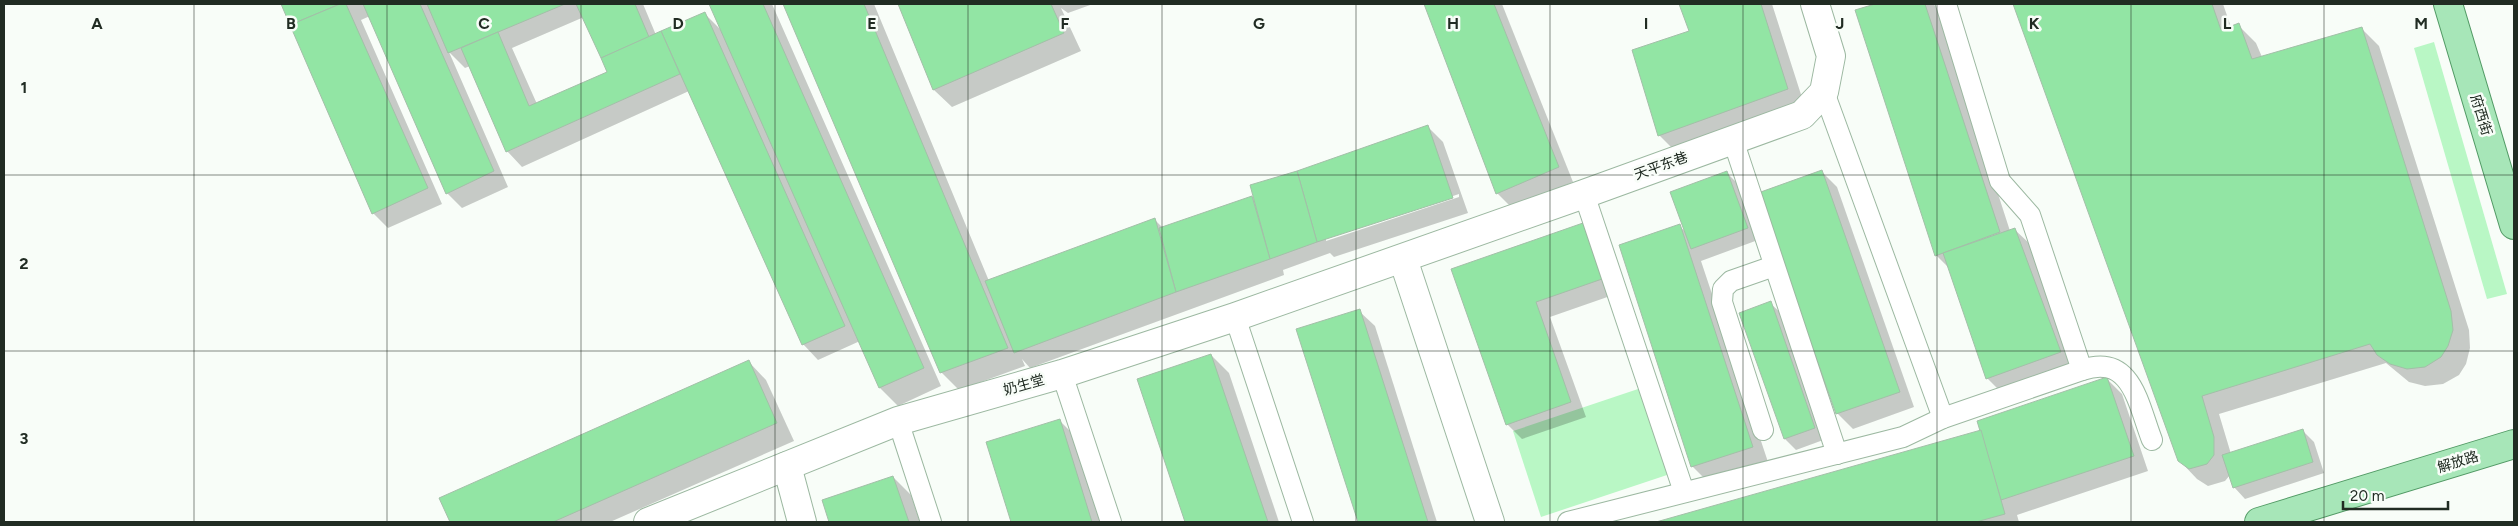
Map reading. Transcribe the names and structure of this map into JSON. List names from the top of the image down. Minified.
{"streets":{"main road":["府西街","解放路"],"street":["天平东巷","奶生堂"]},"crossings":[["天平东巷","奶生堂"]],"scale_bar":"20 m","grid":{"columns":["A","B","C","D","E","F","G","H","I","J","K","L","M"],"rows":["1","2","3"]}}
